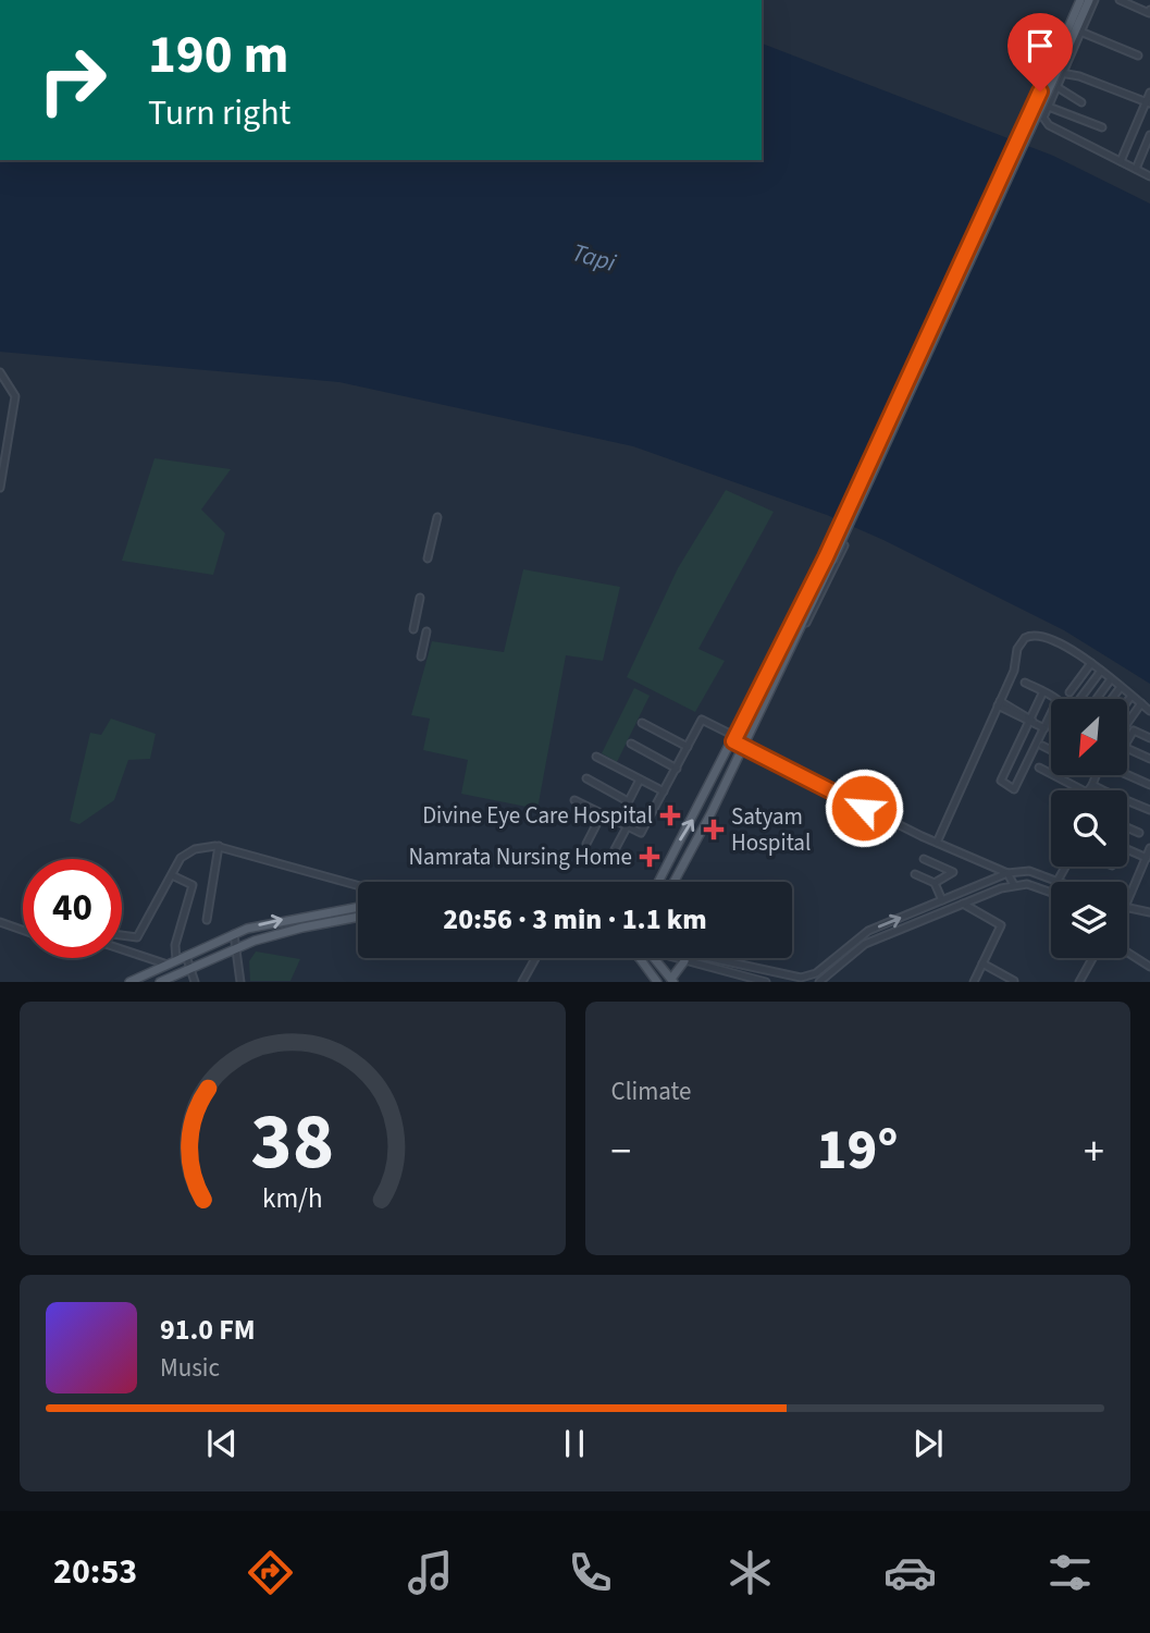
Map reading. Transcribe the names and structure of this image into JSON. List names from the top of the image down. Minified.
{"water":["Tapi"],"places":{"health":["Divine Eye Care Hospital","Satyam Hospital","Namrata Nursing Home"]},"north":"bottom left","page":{"turn":["190 m","Turn right"],"limit":"40","trip":"20:56 · 3 min · 1.1 km","tile":"Climate","heat":["−","19°","+"],"song":["91.0 FM","Music"],"tabs":"20:53","gauge":["38","km/h"]}}
